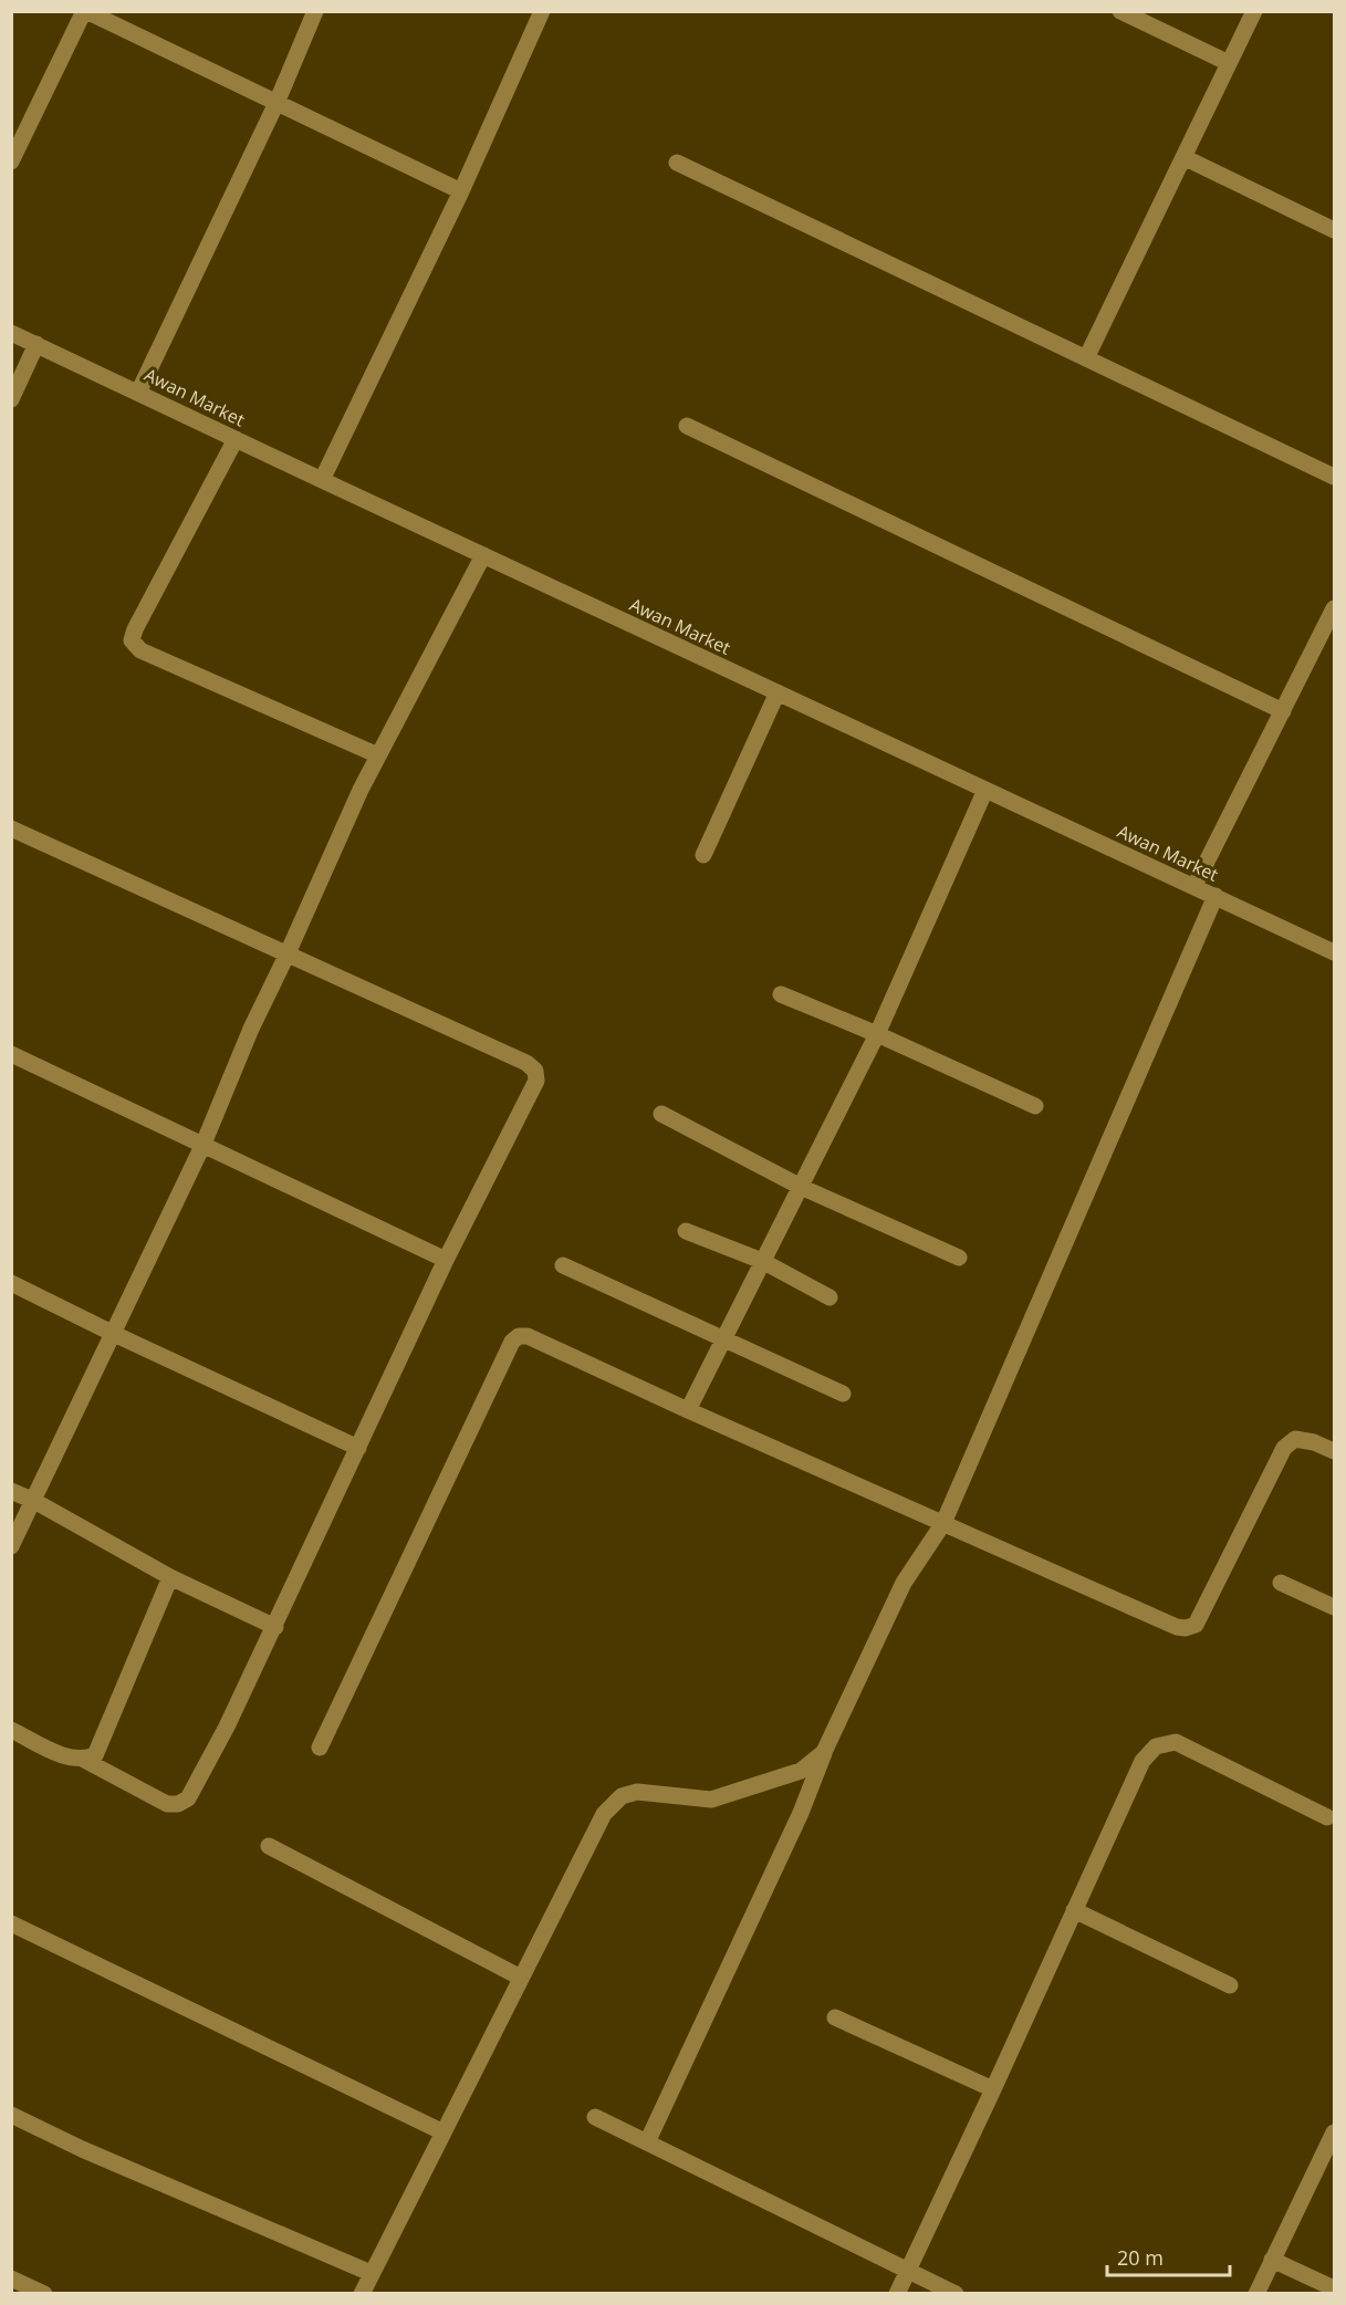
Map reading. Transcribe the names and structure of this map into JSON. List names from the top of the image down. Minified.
{"streets":{"street":["Awan Market"]},"scale_bar":"20 m"}
